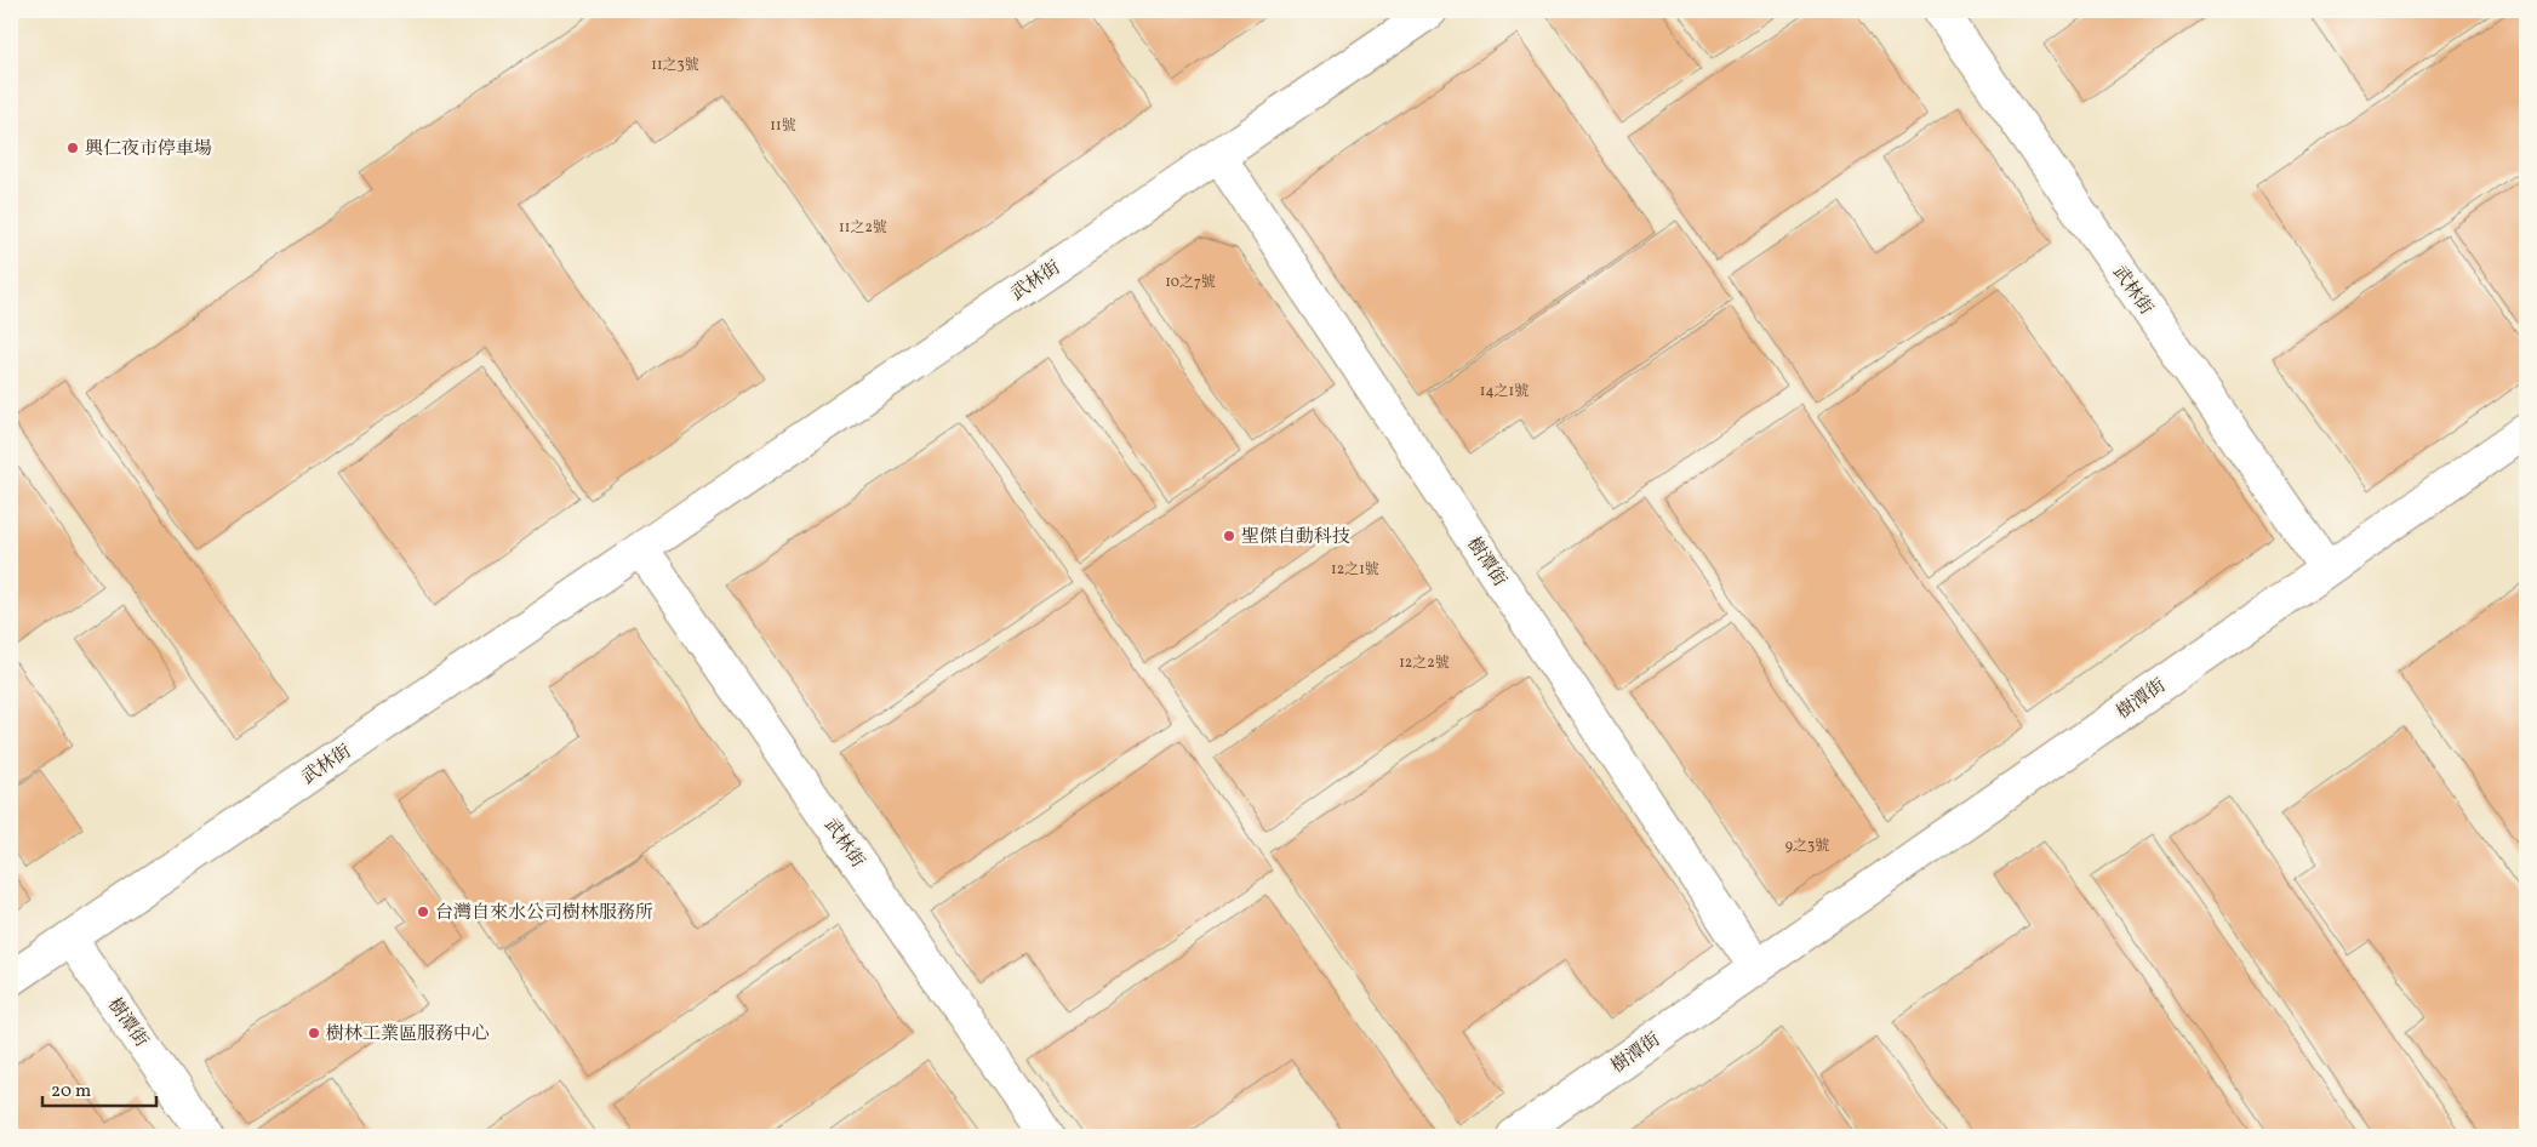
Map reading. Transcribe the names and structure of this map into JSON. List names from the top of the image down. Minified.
{"streets":{"street":["武林街","樹潭街"]},"crossings":[["武林街","樹潭街"]],"places":["興仁夜市停車場","聖傑自動科技","台灣自來水公司樹林服務所","樹林工業區服務中心"],"house_numbers":["11之3號","11號","11之2號","10之7號","14之1號","12之1號","12之2號","9之3號"],"scale_bar":"20 m"}
